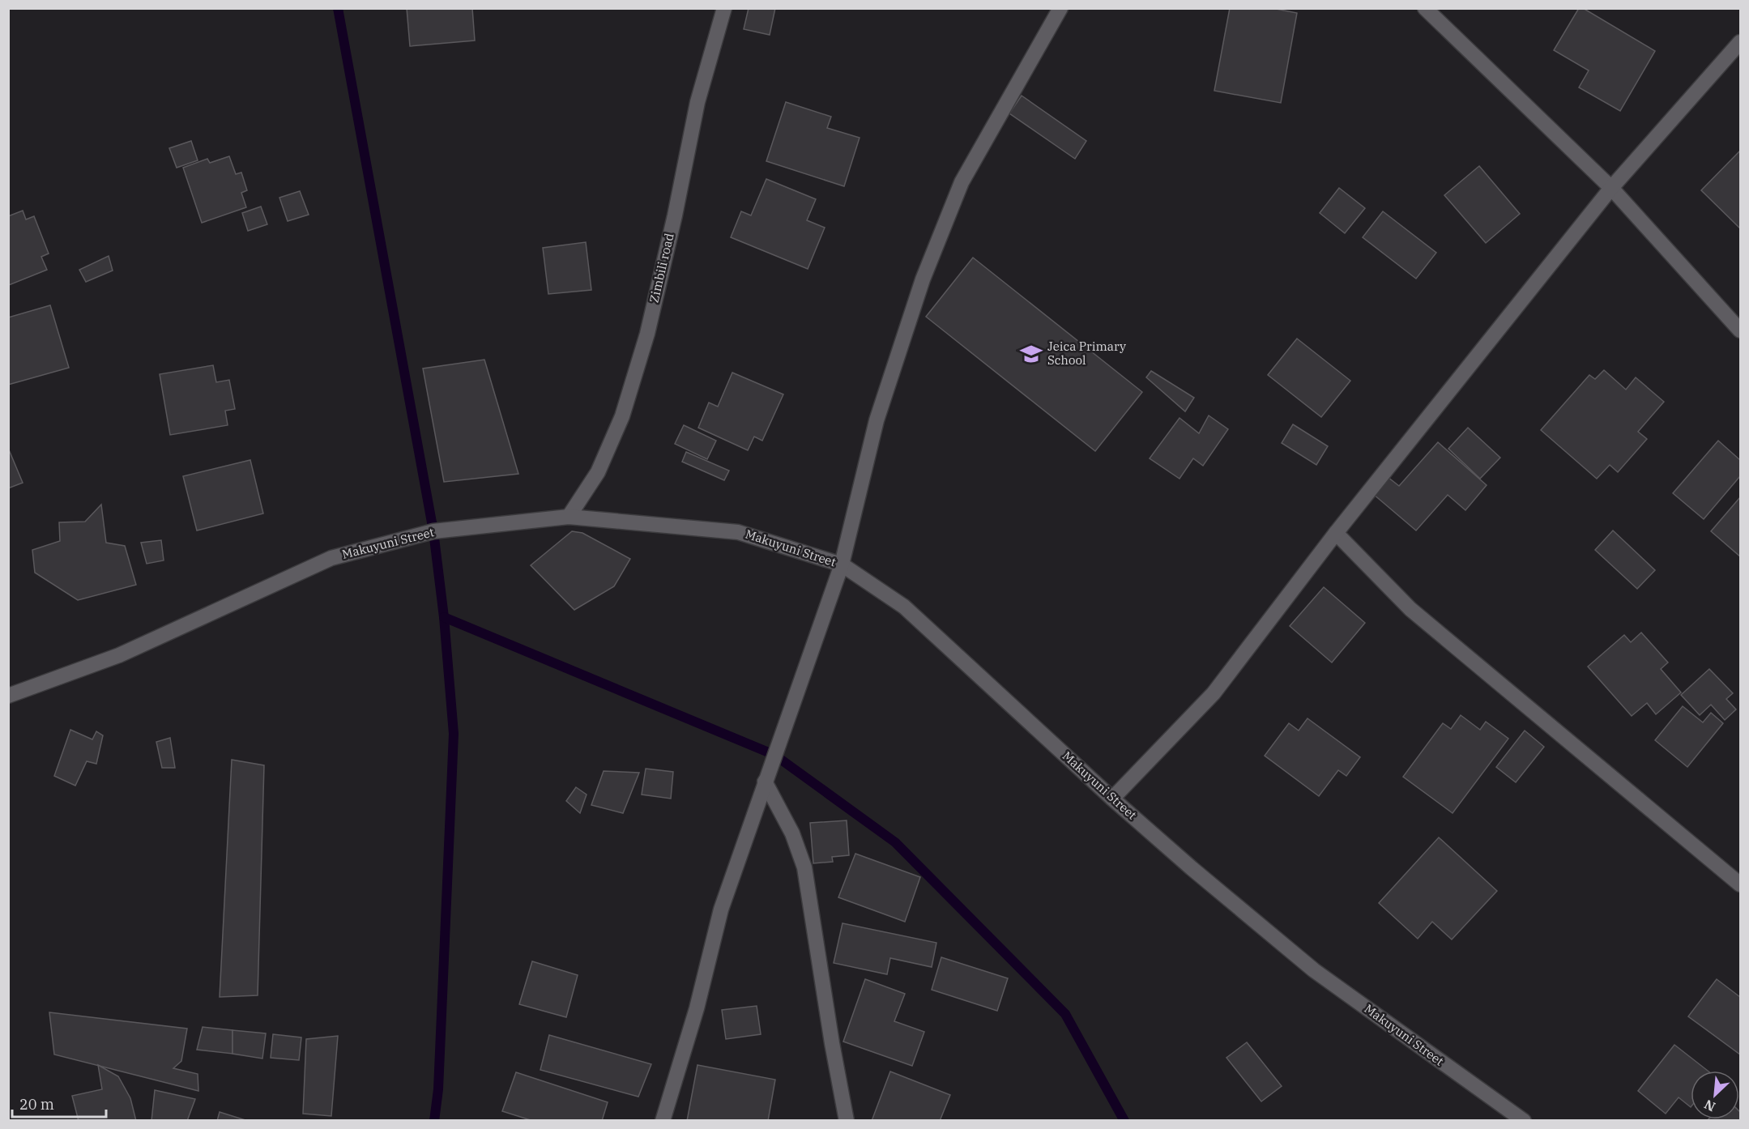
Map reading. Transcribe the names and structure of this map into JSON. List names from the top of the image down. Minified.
{"streets":{"street":["Zimbili road","Makuyuni Street"]},"crossings":[["Zimbili road","Makuyuni Street"]],"places":{"school or university":["Jeica Primary School"]},"scale_bar":"20 m","north":"bottom left"}
